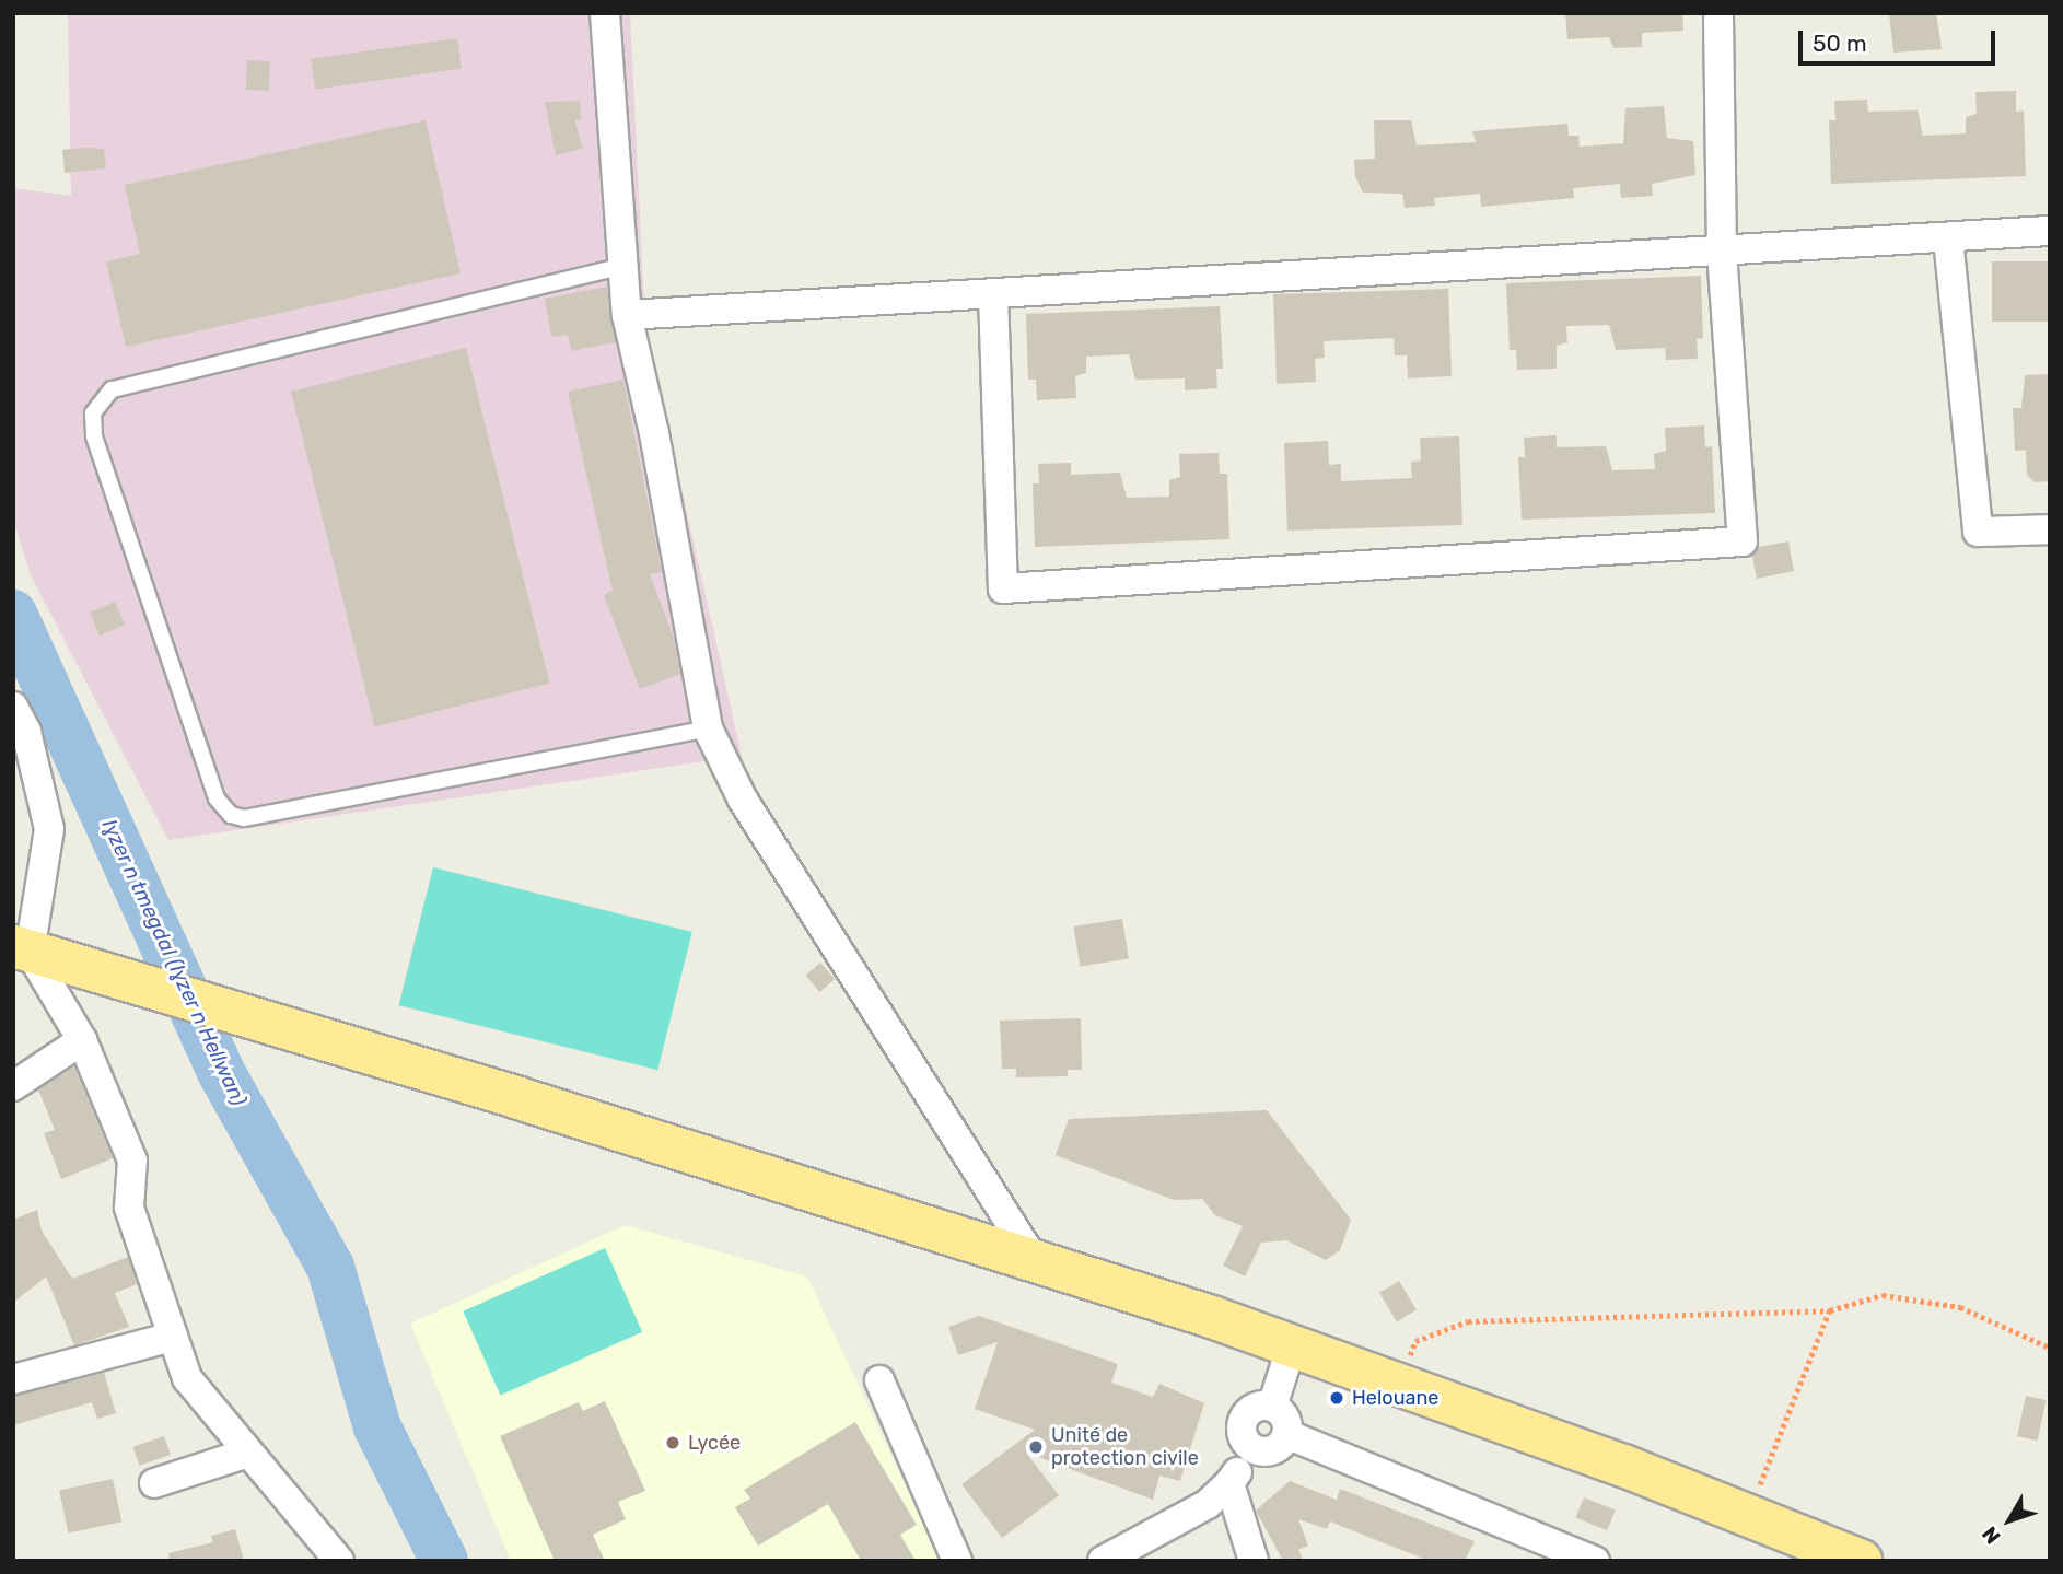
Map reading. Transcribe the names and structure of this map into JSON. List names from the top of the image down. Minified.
{"water":["Iɣzer n tmegdal (Iɣzer n Hellwan)"],"places":["Helouane","Lycée","Unité de protection civile"],"scale_bar":"50 m","north":"bottom left"}
